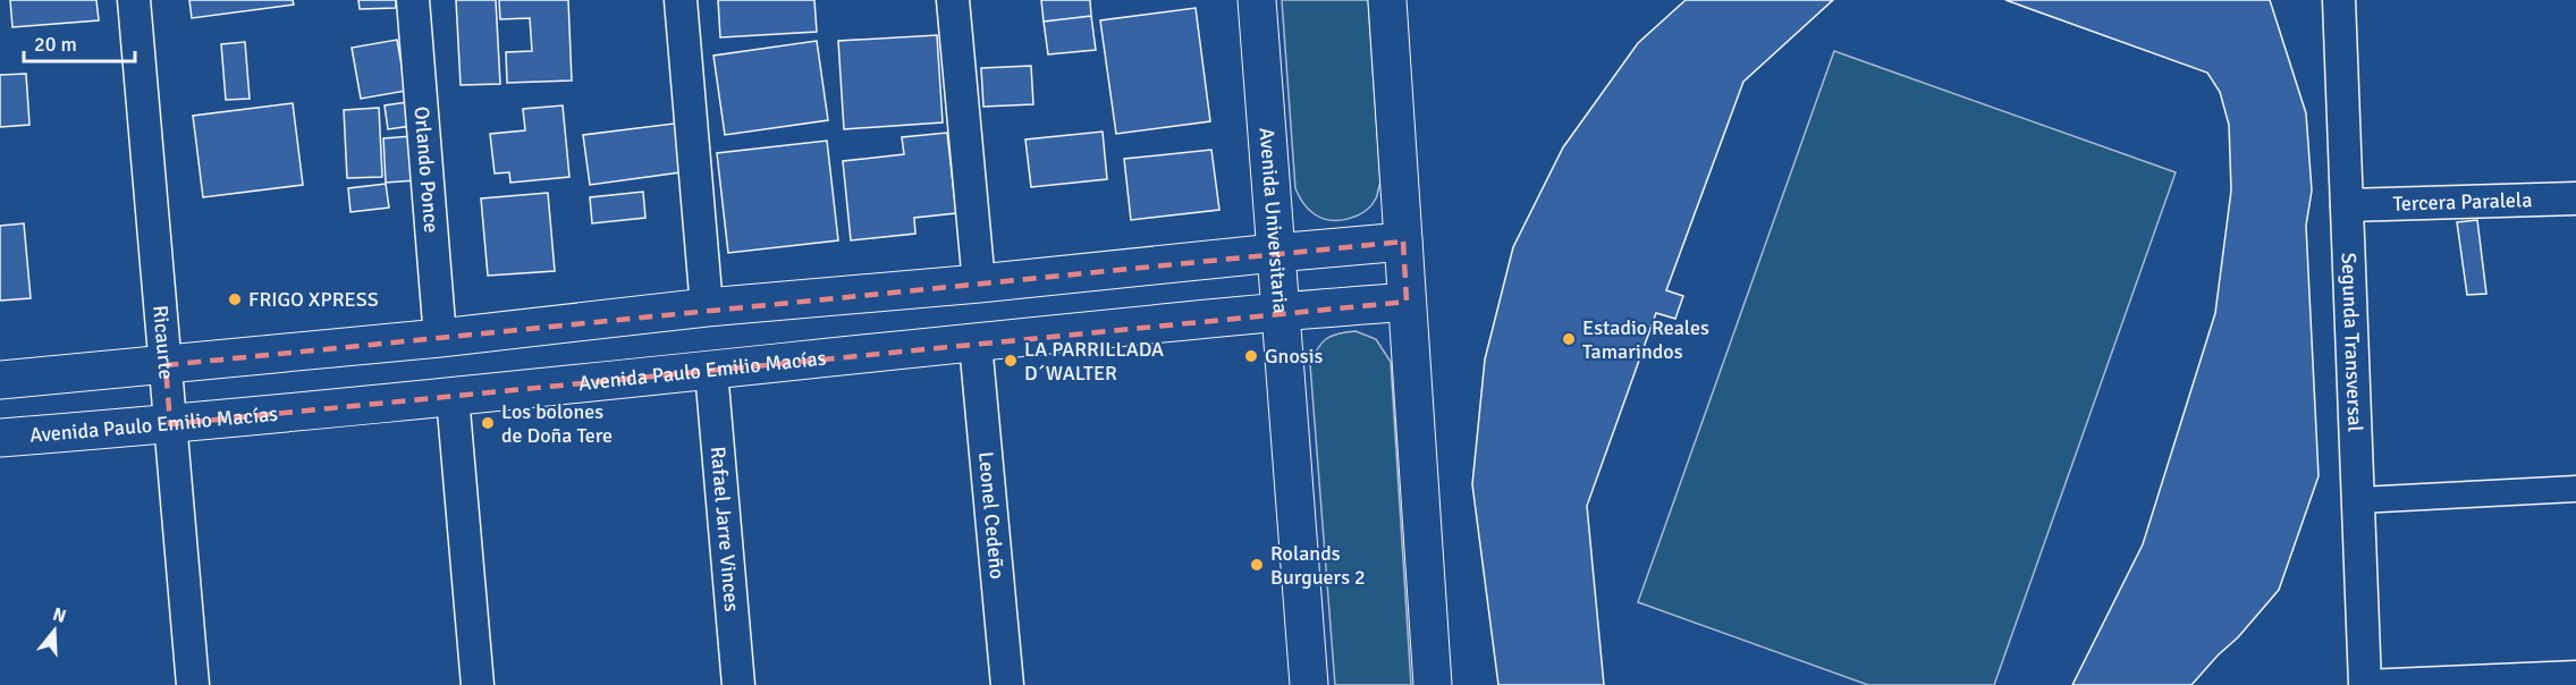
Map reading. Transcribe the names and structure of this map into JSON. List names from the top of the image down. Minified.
{"streets":{"main road":["Avenida Universitaria","Avenida Paulo Emilio Macías"],"street":["Orlando Ponce","Tercera Paralela","Ricaurte","Segunda Transversal","Leonel Cedeño","Rafael Jarre Vinces"]},"crossings":[["Tercera Paralela","Segunda Transversal"],["Avenida Universitaria","Avenida Paulo Emilio Macías"],["Ricaurte","Avenida Paulo Emilio Macías"],["Avenida Paulo Emilio Macías","Leonel Cedeño"],["Avenida Paulo Emilio Macías","Rafael Jarre Vinces"]],"places":["FRIGO XPRESS","Estadio Reales Tamarindos","Gnosis","LA PARRILLADA D´WALTER","Los bolones de Doña Tere","Rolands Burguers 2"],"scale_bar":"20 m","north":"top"}
